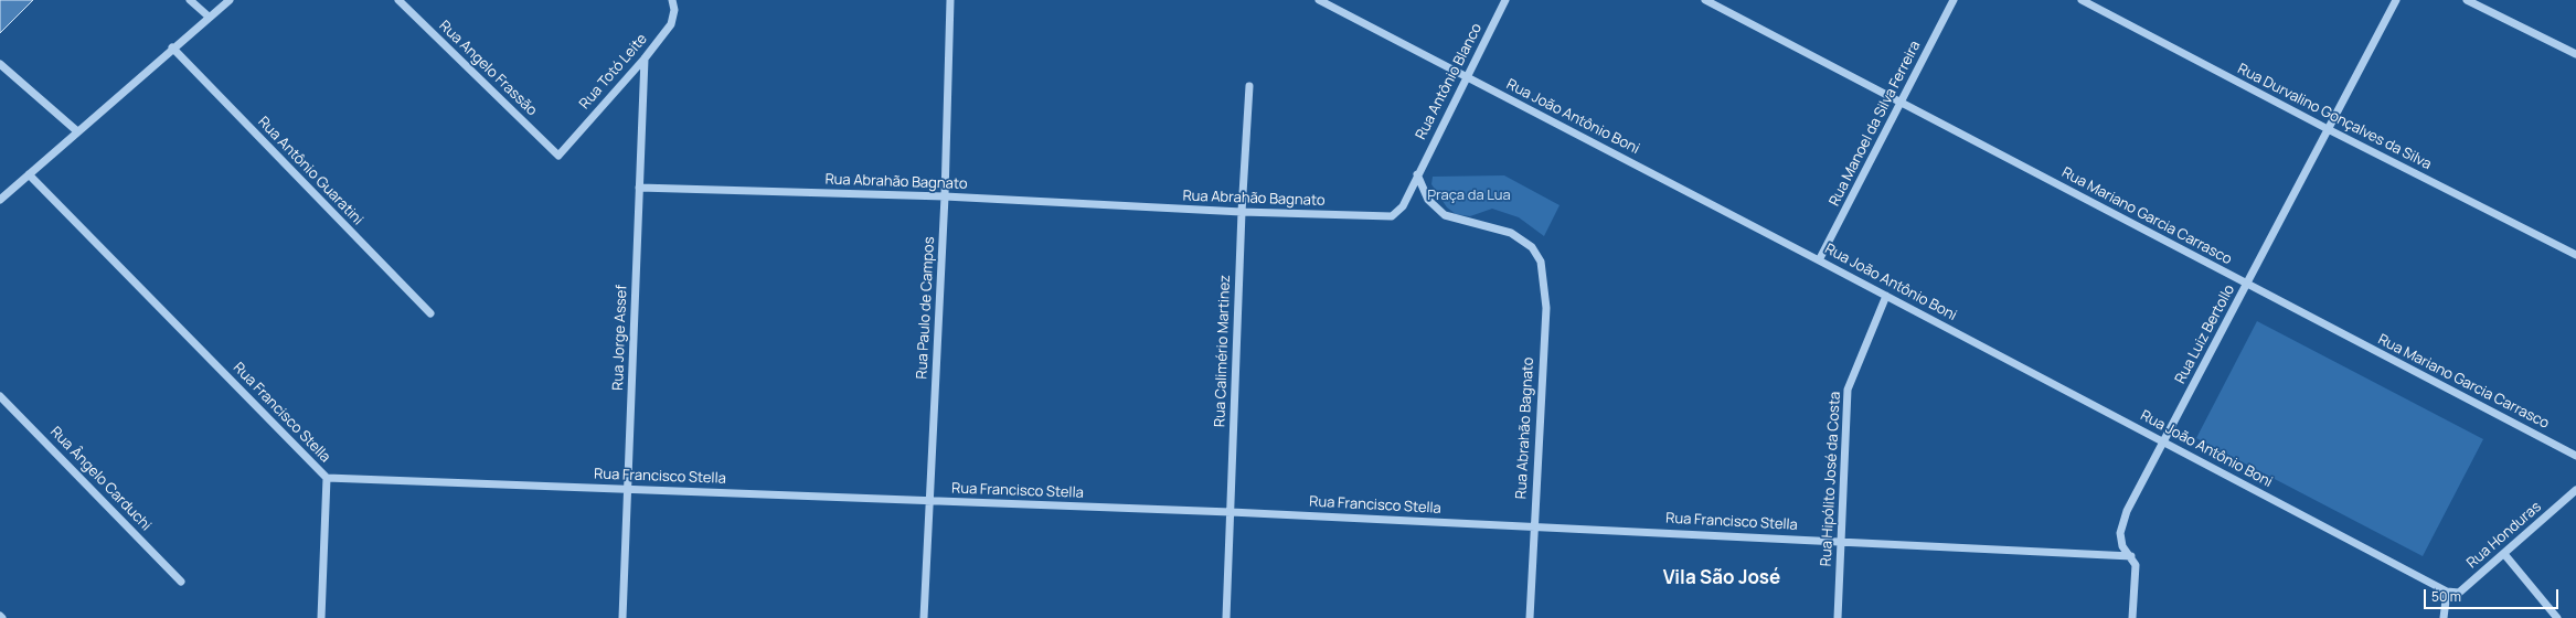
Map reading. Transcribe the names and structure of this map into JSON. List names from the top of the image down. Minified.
{"streets":{"street":["Rua Angelo Frassão","Rua Totó Leite","Rua Antônio Blanco","Rua João Antônio Boni","Rua Durvalino Gonçalves da Silva","Rua Manoel da Silva Ferreira","Rua Antônio Guaratini","Rua Abrahão Bagnato","Rua Mariano Garcia Carrasco","Rua Paulo de Campos","Rua Luiz Bertollo","Rua Jorge Assef","Rua Calimério Martinez","Rua Francisco Stella","Rua Ângelo Carduchi","Rua Hipólito José da Costa","Rua Honduras"]},"crossings":[["Rua Angelo Frassão","Rua Totó Leite"],["Rua Totó Leite","Rua Jorge Assef"],["Rua Antônio Blanco","Rua João Antônio Boni"],["Rua Antônio Blanco","Rua Abrahão Bagnato"],["Rua João Antônio Boni","Rua Manoel da Silva Ferreira"],["Rua João Antônio Boni","Rua Luiz Bertollo"],["Rua João Antônio Boni","Rua Hipólito José da Costa"],["Rua João Antônio Boni","Rua Honduras"],["Rua Durvalino Gonçalves da Silva","Rua Luiz Bertollo"],["Rua Manoel da Silva Ferreira","Rua Mariano Garcia Carrasco"],["Rua Abrahão Bagnato","Rua Paulo de Campos"],["Rua Abrahão Bagnato","Rua Jorge Assef"],["Rua Abrahão Bagnato","Rua Calimério Martinez"],["Rua Abrahão Bagnato","Rua Francisco Stella"],["Rua Mariano Garcia Carrasco","Rua Luiz Bertollo"],["Rua Paulo de Campos","Rua Francisco Stella"],["Rua Luiz Bertollo","Rua Francisco Stella"],["Rua Jorge Assef","Rua Francisco Stella"],["Rua Calimério Martinez","Rua Francisco Stella"],["Rua Francisco Stella","Rua Hipólito José da Costa"]],"districts":["Vila São José"],"parks":["Praça da Lua"],"scale_bar":"50 m"}
